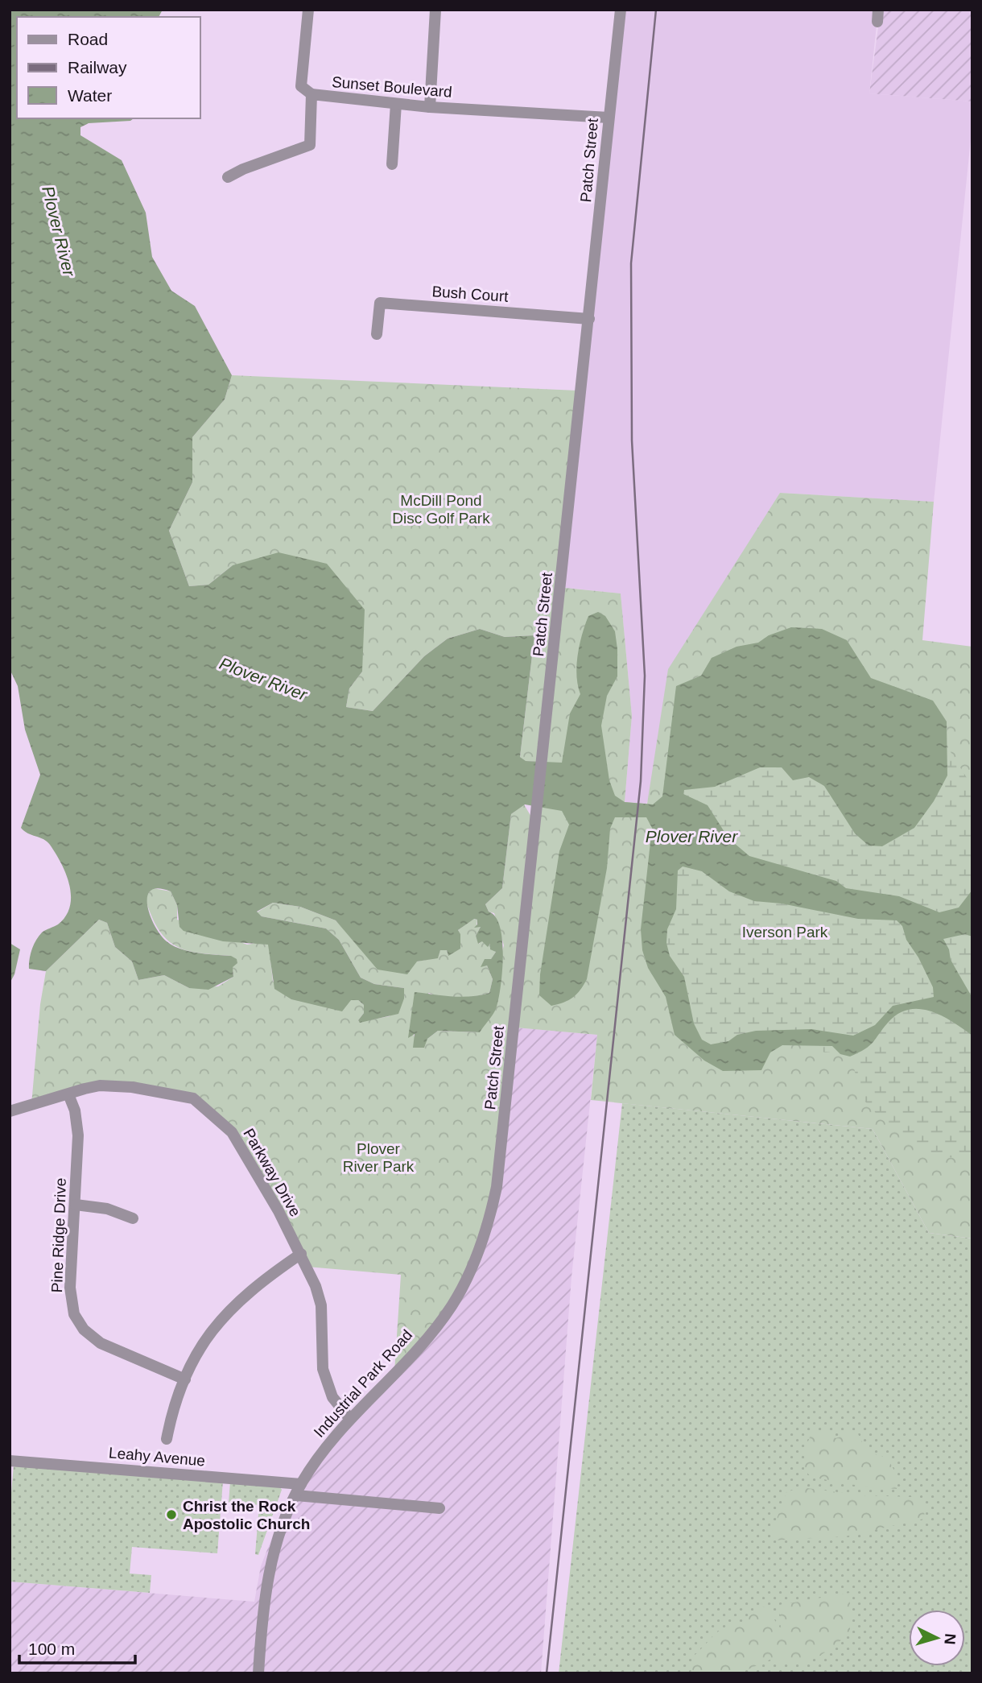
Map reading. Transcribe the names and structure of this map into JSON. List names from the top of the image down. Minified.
{"streets":{"street":["Sunset Boulevard","Patch Street","Bush Court","Parkway Drive","Pine Ridge Drive","Industrial Park Road","Leahy Avenue"]},"crossings":[["Sunset Boulevard","Patch Street"],["Patch Street","Bush Court"],["Patch Street","Industrial Park Road"],["Parkway Drive","Pine Ridge Drive"],["Parkway Drive","Industrial Park Road"],["Industrial Park Road","Leahy Avenue"]],"water":["Plover River"],"parks":["McDill Pond Disc Golf Park","Iverson Park","Plover River Park"],"places":["Christ the Rock Apostolic Church"],"legend":["Road","Railway","Water"],"scale_bar":"100 m","north":"right"}
